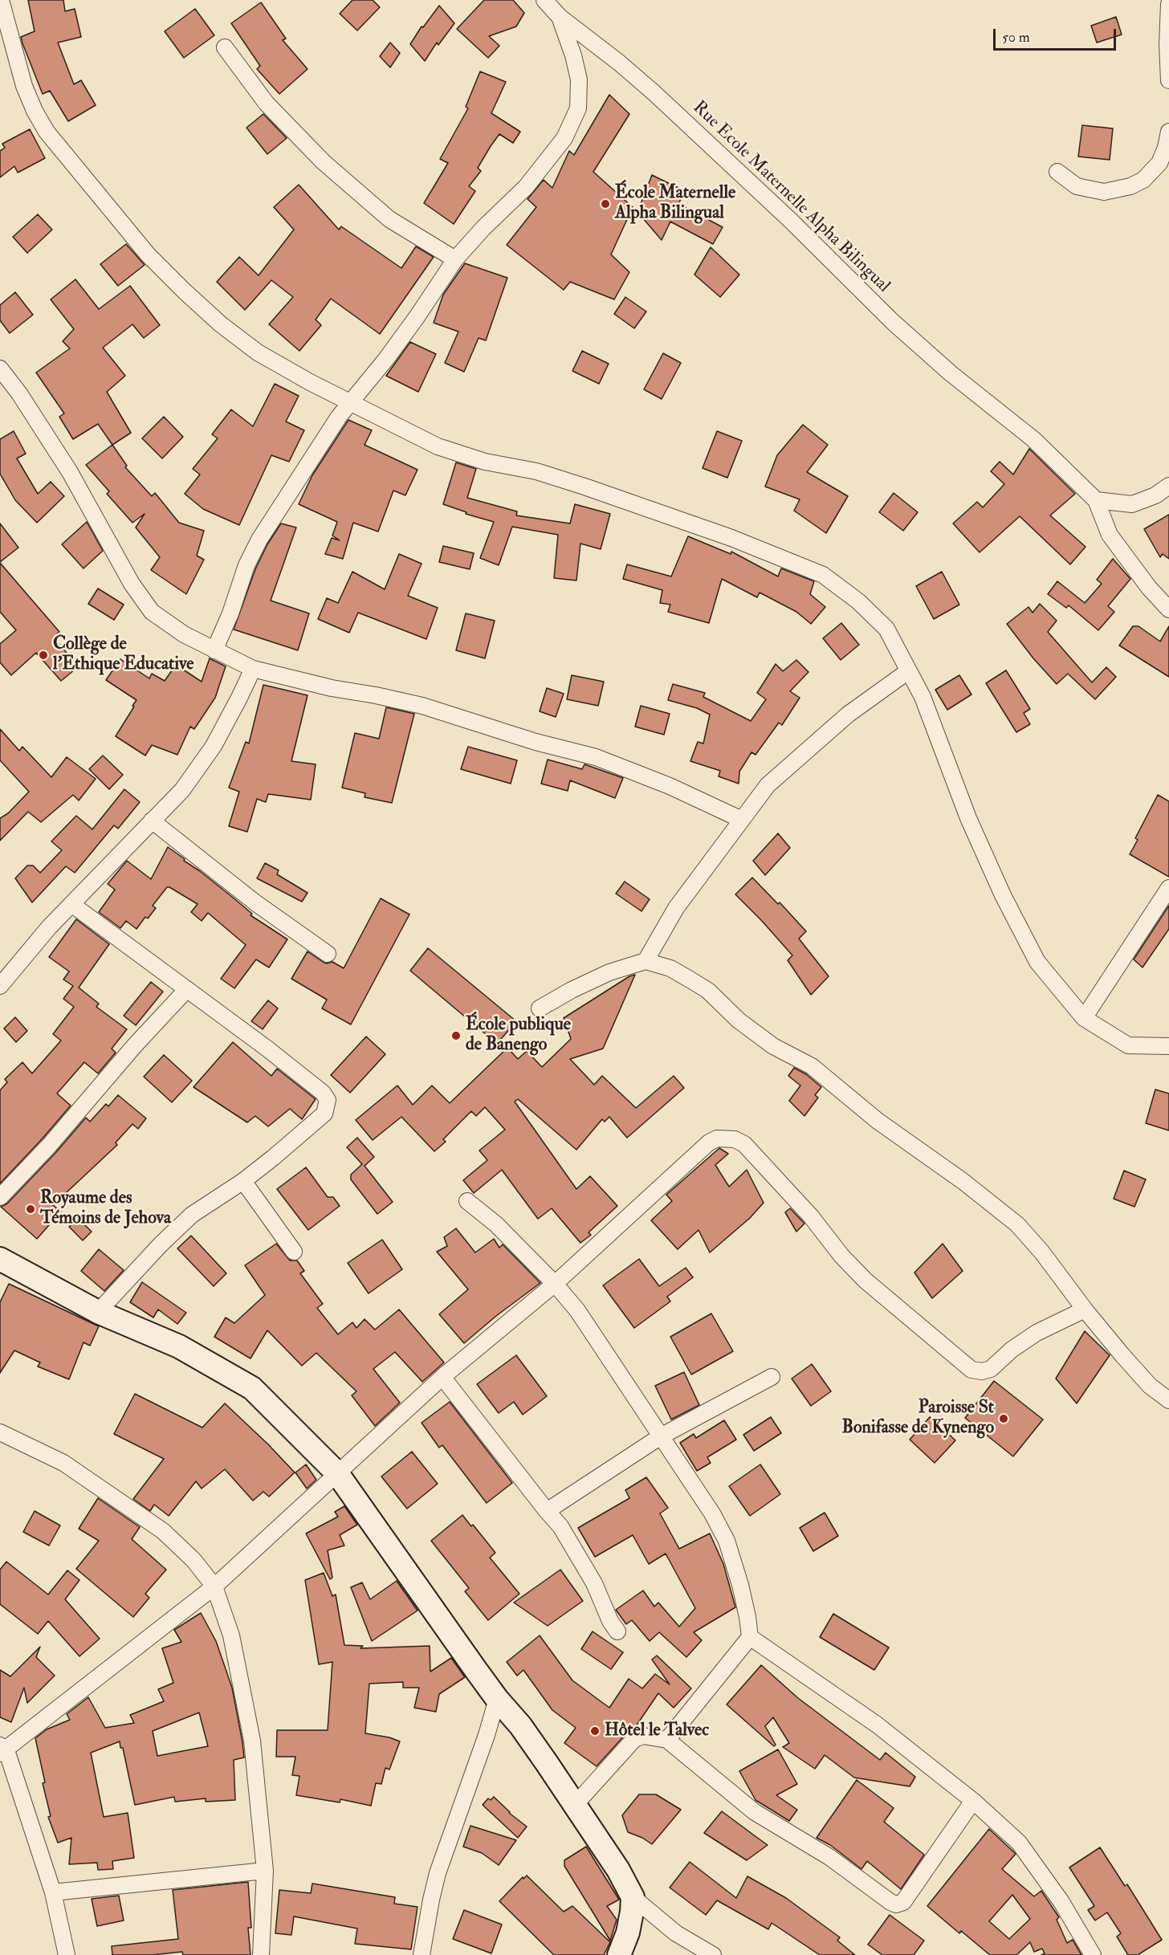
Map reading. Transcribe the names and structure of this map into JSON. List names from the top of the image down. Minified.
{"streets":{"street":["Rue Ecole Maternelle Alpha Bilingual"]},"places":["École Maternelle Alpha Bilingual","Collège de l'Ethique Educative","École publique de Banengo","Royaume des Témoins de Jehova","Paroisse St Bonifasse de Kynengo","Hôtel le Talvec"],"scale_bar":"50 m"}
